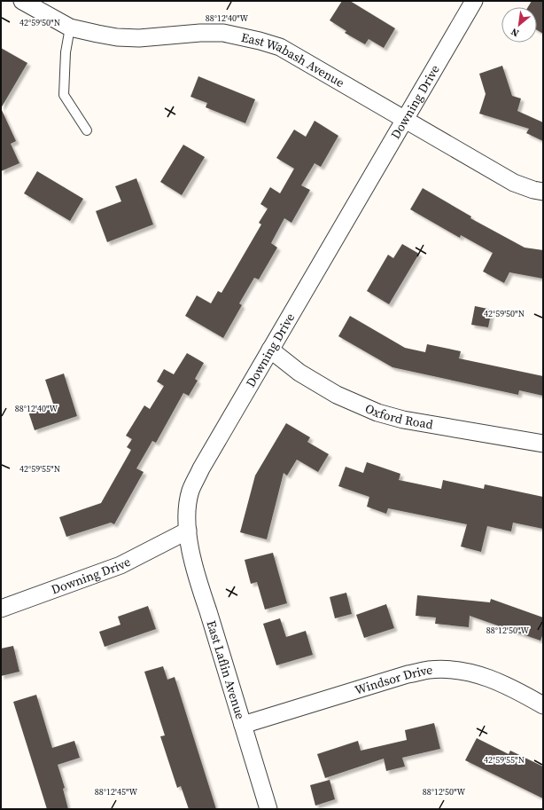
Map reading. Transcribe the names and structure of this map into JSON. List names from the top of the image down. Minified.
{"streets":{"street":["East Wabash Avenue","Downing Drive","Oxford Road","East Laflin Avenue","Windsor Drive"]},"crossings":[["East Wabash Avenue","Downing Drive"],["Downing Drive","Oxford Road"],["Downing Drive","East Laflin Avenue"],["East Laflin Avenue","Windsor Drive"]],"north":"bottom left","coordinates":["88°12'40\"W","42°59'50\"N","42°59'55\"N","88°12'50\"W","88°12'45\"W"]}
